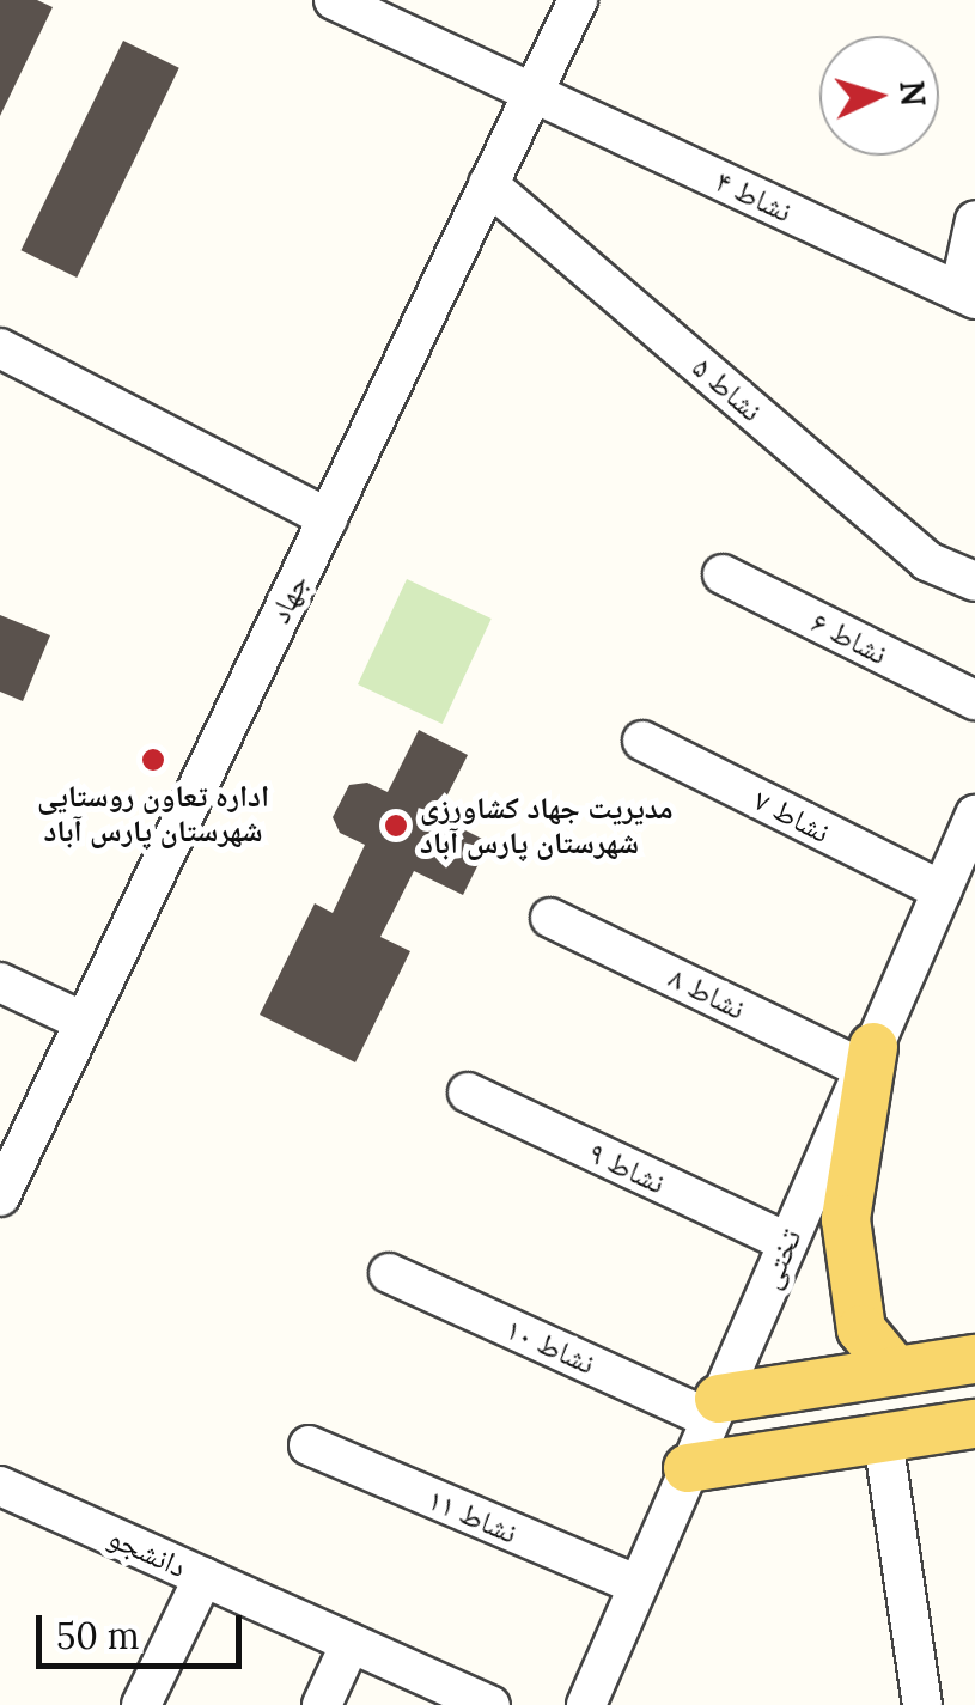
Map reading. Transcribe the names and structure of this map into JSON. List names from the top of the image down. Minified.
{"streets":{"street":["نشاط ۴","نشاط ۵","جهاد","نشاط ۶","نشاط ۷","نشاط ۸","نشاط ۹","تختی","نشاط ۱۰","نشاط ۱۱","دانشجو"]},"crossings":[["نشاط ۴","جهاد"],["نشاط ۵","جهاد"],["نشاط ۷","تختی"],["نشاط ۸","تختی"],["نشاط ۹","تختی"],["تختی","نشاط ۱۰"],["تختی","نشاط ۱۱"]],"places":["اداره تعاون روستایی شهرستان پارس آباد","مدیریت جهاد کشاورزی شهرستان پارس آباد"],"scale_bar":"50 m","north":"right"}
